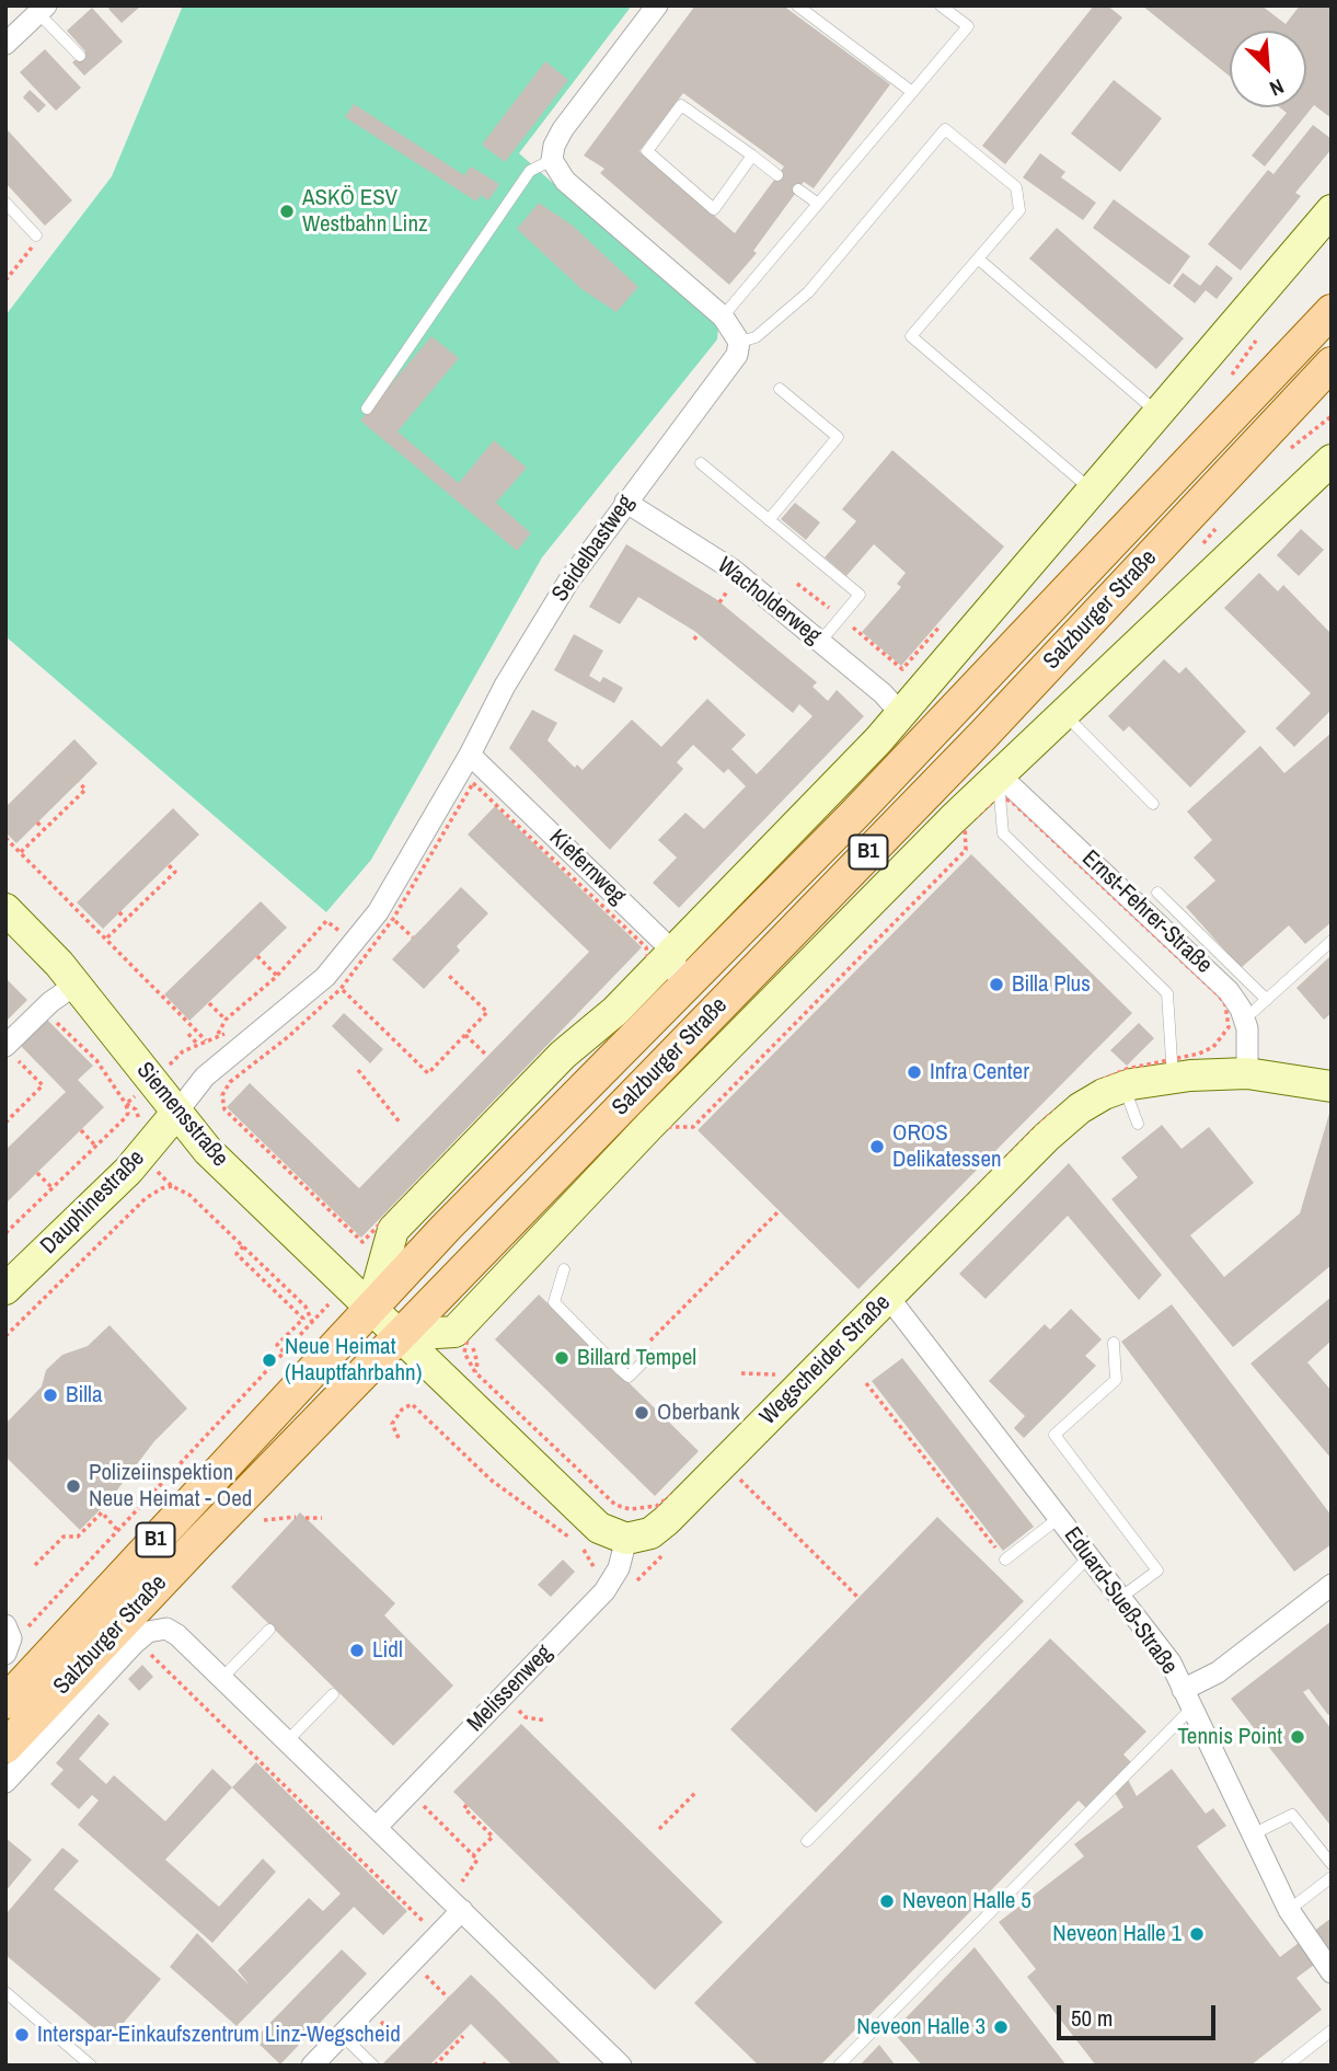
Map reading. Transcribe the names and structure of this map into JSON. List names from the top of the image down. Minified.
{"streets":{"main road":["Salzburger Straße","B1"],"street":["Seidelbastweg","Wacholderweg","Kiefernweg","Ernst-Fehrer-Straße","Siemensstraße","Dauphinestraße","Wegscheider Straße","Eduard-Sueß-Straße","Melissenweg"]},"crossings":[["Seidelbastweg","Wacholderweg"],["Seidelbastweg","Kiefernweg"],["Seidelbastweg","Siemensstraße"],["Seidelbastweg","Dauphinestraße"],["Wacholderweg","Salzburger Straße"],["Salzburger Straße","Kiefernweg"],["Salzburger Straße","Siemensstraße"],["Ernst-Fehrer-Straße","Wegscheider Straße"],["Siemensstraße","Dauphinestraße"],["Wegscheider Straße","Eduard-Sueß-Straße"],["Wegscheider Straße","Melissenweg"]],"places":["ASKÖ ESV Westbahn Linz","Billa Plus","Infra Center","OROS Delikatessen","Billard Tempel","Neue Heimat (Hauptfahrbahn)","Billa","Oberbank","Polizeiinspektion Neue Heimat - Oed","Lidl","Tennis Point","Neveon Halle 5","Neveon Halle 1","Neveon Halle 3","Interspar-Einkaufszentrum Linz-Wegscheid"],"scale_bar":"50 m","north":"bottom right"}
